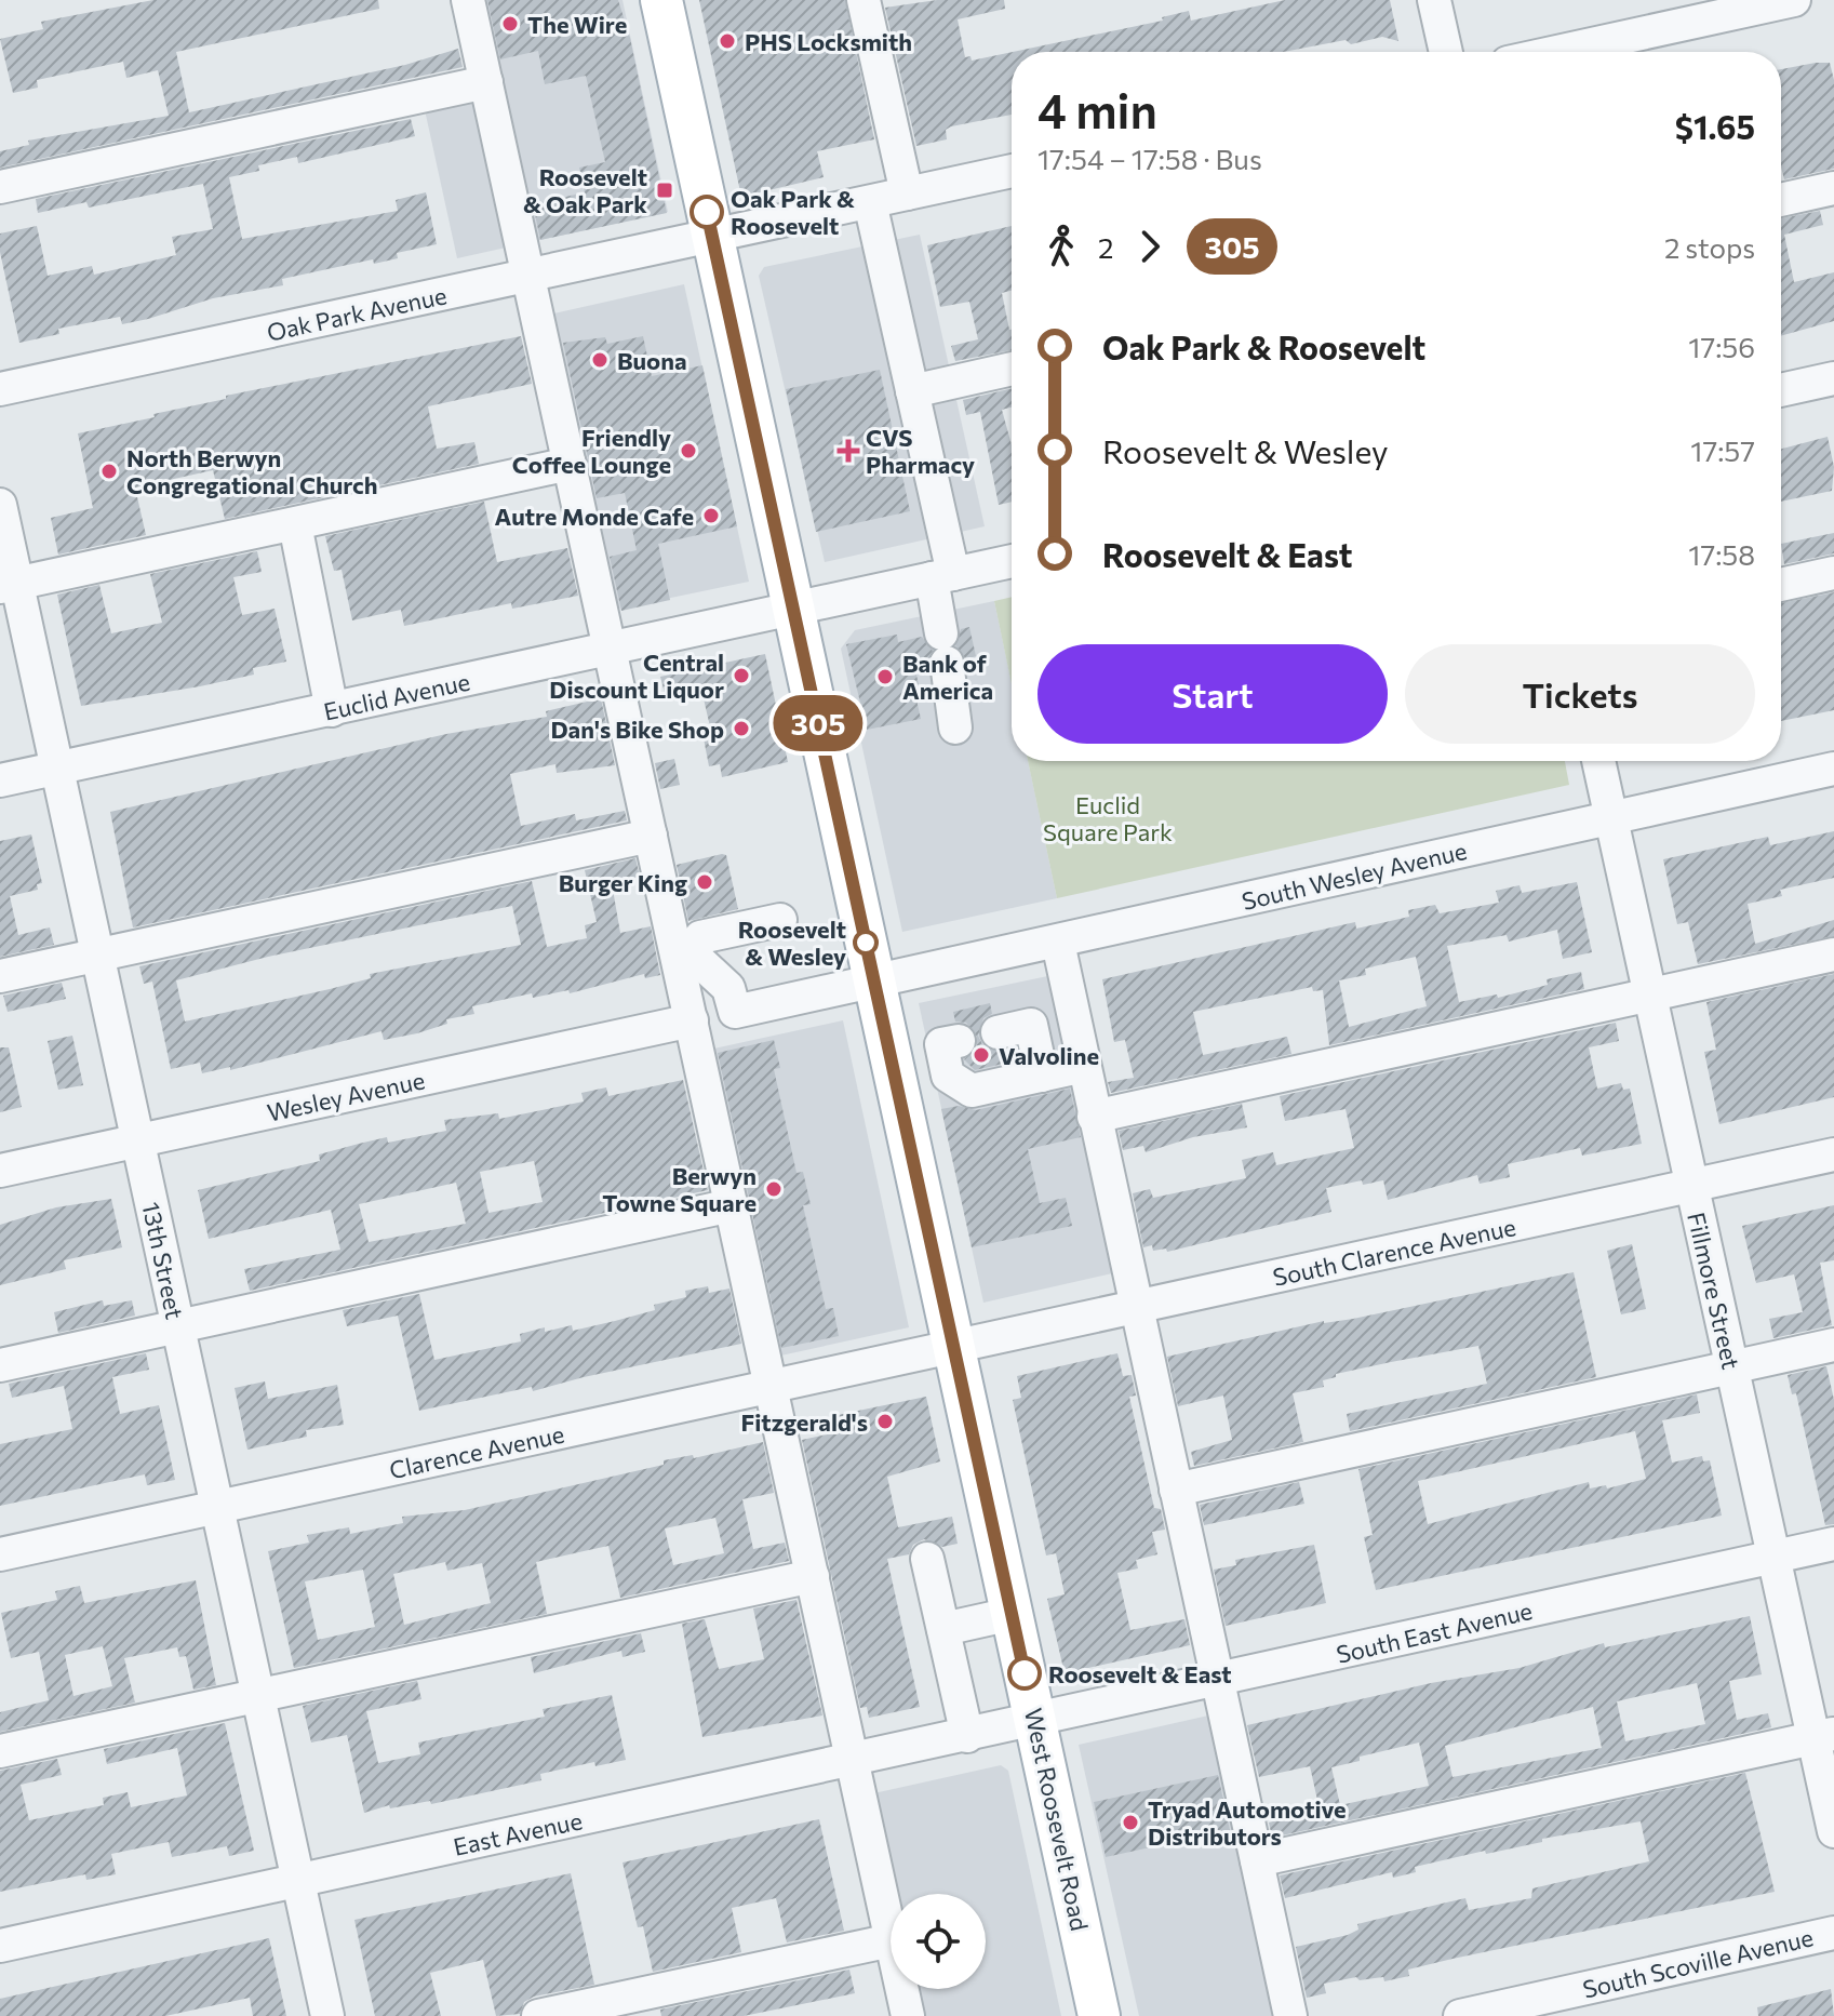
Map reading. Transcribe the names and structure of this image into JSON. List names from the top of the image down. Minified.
{"streets":{"main road":["West Roosevelt Road"],"street":["Oak Park Avenue","Euclid Avenue","South Wesley Avenue","Wesley Avenue","South Clarence Avenue","13th Street","Fillmore Street","Clarence Avenue","South East Avenue","East Avenue","South Scoville Avenue"]},"crossings":[["Oak Park Avenue","West Roosevelt Road"],["Euclid Avenue","13th Street"],["Euclid Avenue","West Roosevelt Road"],["South Wesley Avenue","Fillmore Street"],["South Wesley Avenue","West Roosevelt Road"],["Wesley Avenue","13th Street"],["South Clarence Avenue","Fillmore Street"],["South Clarence Avenue","Clarence Avenue"],["South Clarence Avenue","West Roosevelt Road"],["13th Street","Clarence Avenue"],["13th Street","East Avenue"],["Fillmore Street","South East Avenue"],["Clarence Avenue","West Roosevelt Road"],["South East Avenue","West Roosevelt Road"],["South East Avenue","East Avenue"],["West Roosevelt Road","East Avenue"]],"parks":["Euclid Square Park"],"places":{"other":["The Wire","PHS Locksmith","Oak Park & Roosevelt","Buona","Friendly Coffee Lounge","North Berwyn Congregational Church","Autre Monde Cafe","Central Discount Liquor","Bank of America","Dan's Bike Shop","Burger King","Roosevelt & Wesley","Valvoline","Berwyn Towne Square","Fitzgerald's","Roosevelt & East","Tryad Automotive Distributors"],"transit":["Roosevelt & Oak Park"],"health":["CVS Pharmacy"]},"lines":["bus line 305"],"page":{"on_map":"305","heading":["4 min","17:54 – 17:58 · Bus","$1.65"],"legs":["2","305","2 stops"],"list":[{"name":"Oak Park & Roosevelt","value":"17:56"},{"name":"Roosevelt & Wesley","value":"17:57"},{"name":"Roosevelt & East","value":"17:58"}],"buttons":["Start","Tickets"]}}
